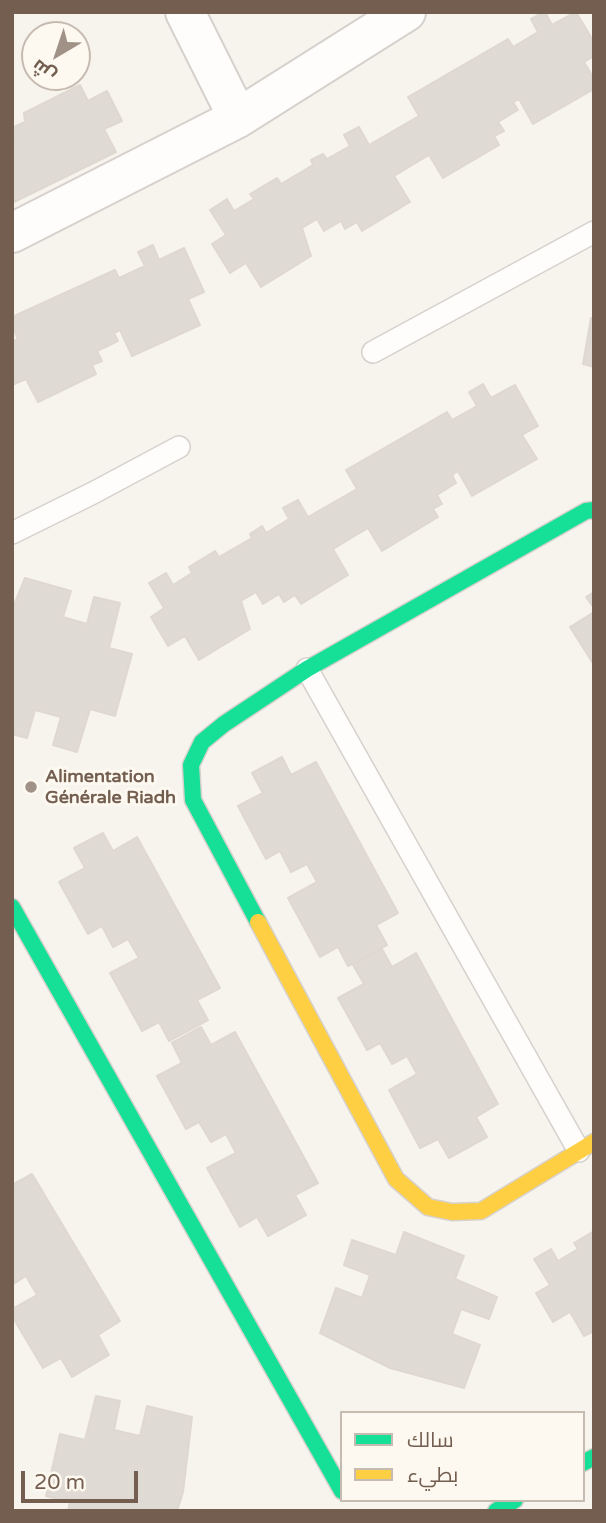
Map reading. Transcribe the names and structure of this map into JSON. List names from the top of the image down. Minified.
{"places":["Alimentation Générale Riadh"],"legend":["سالك","بطيء"],"scale_bar":"20 m","north":"bottom left"}
